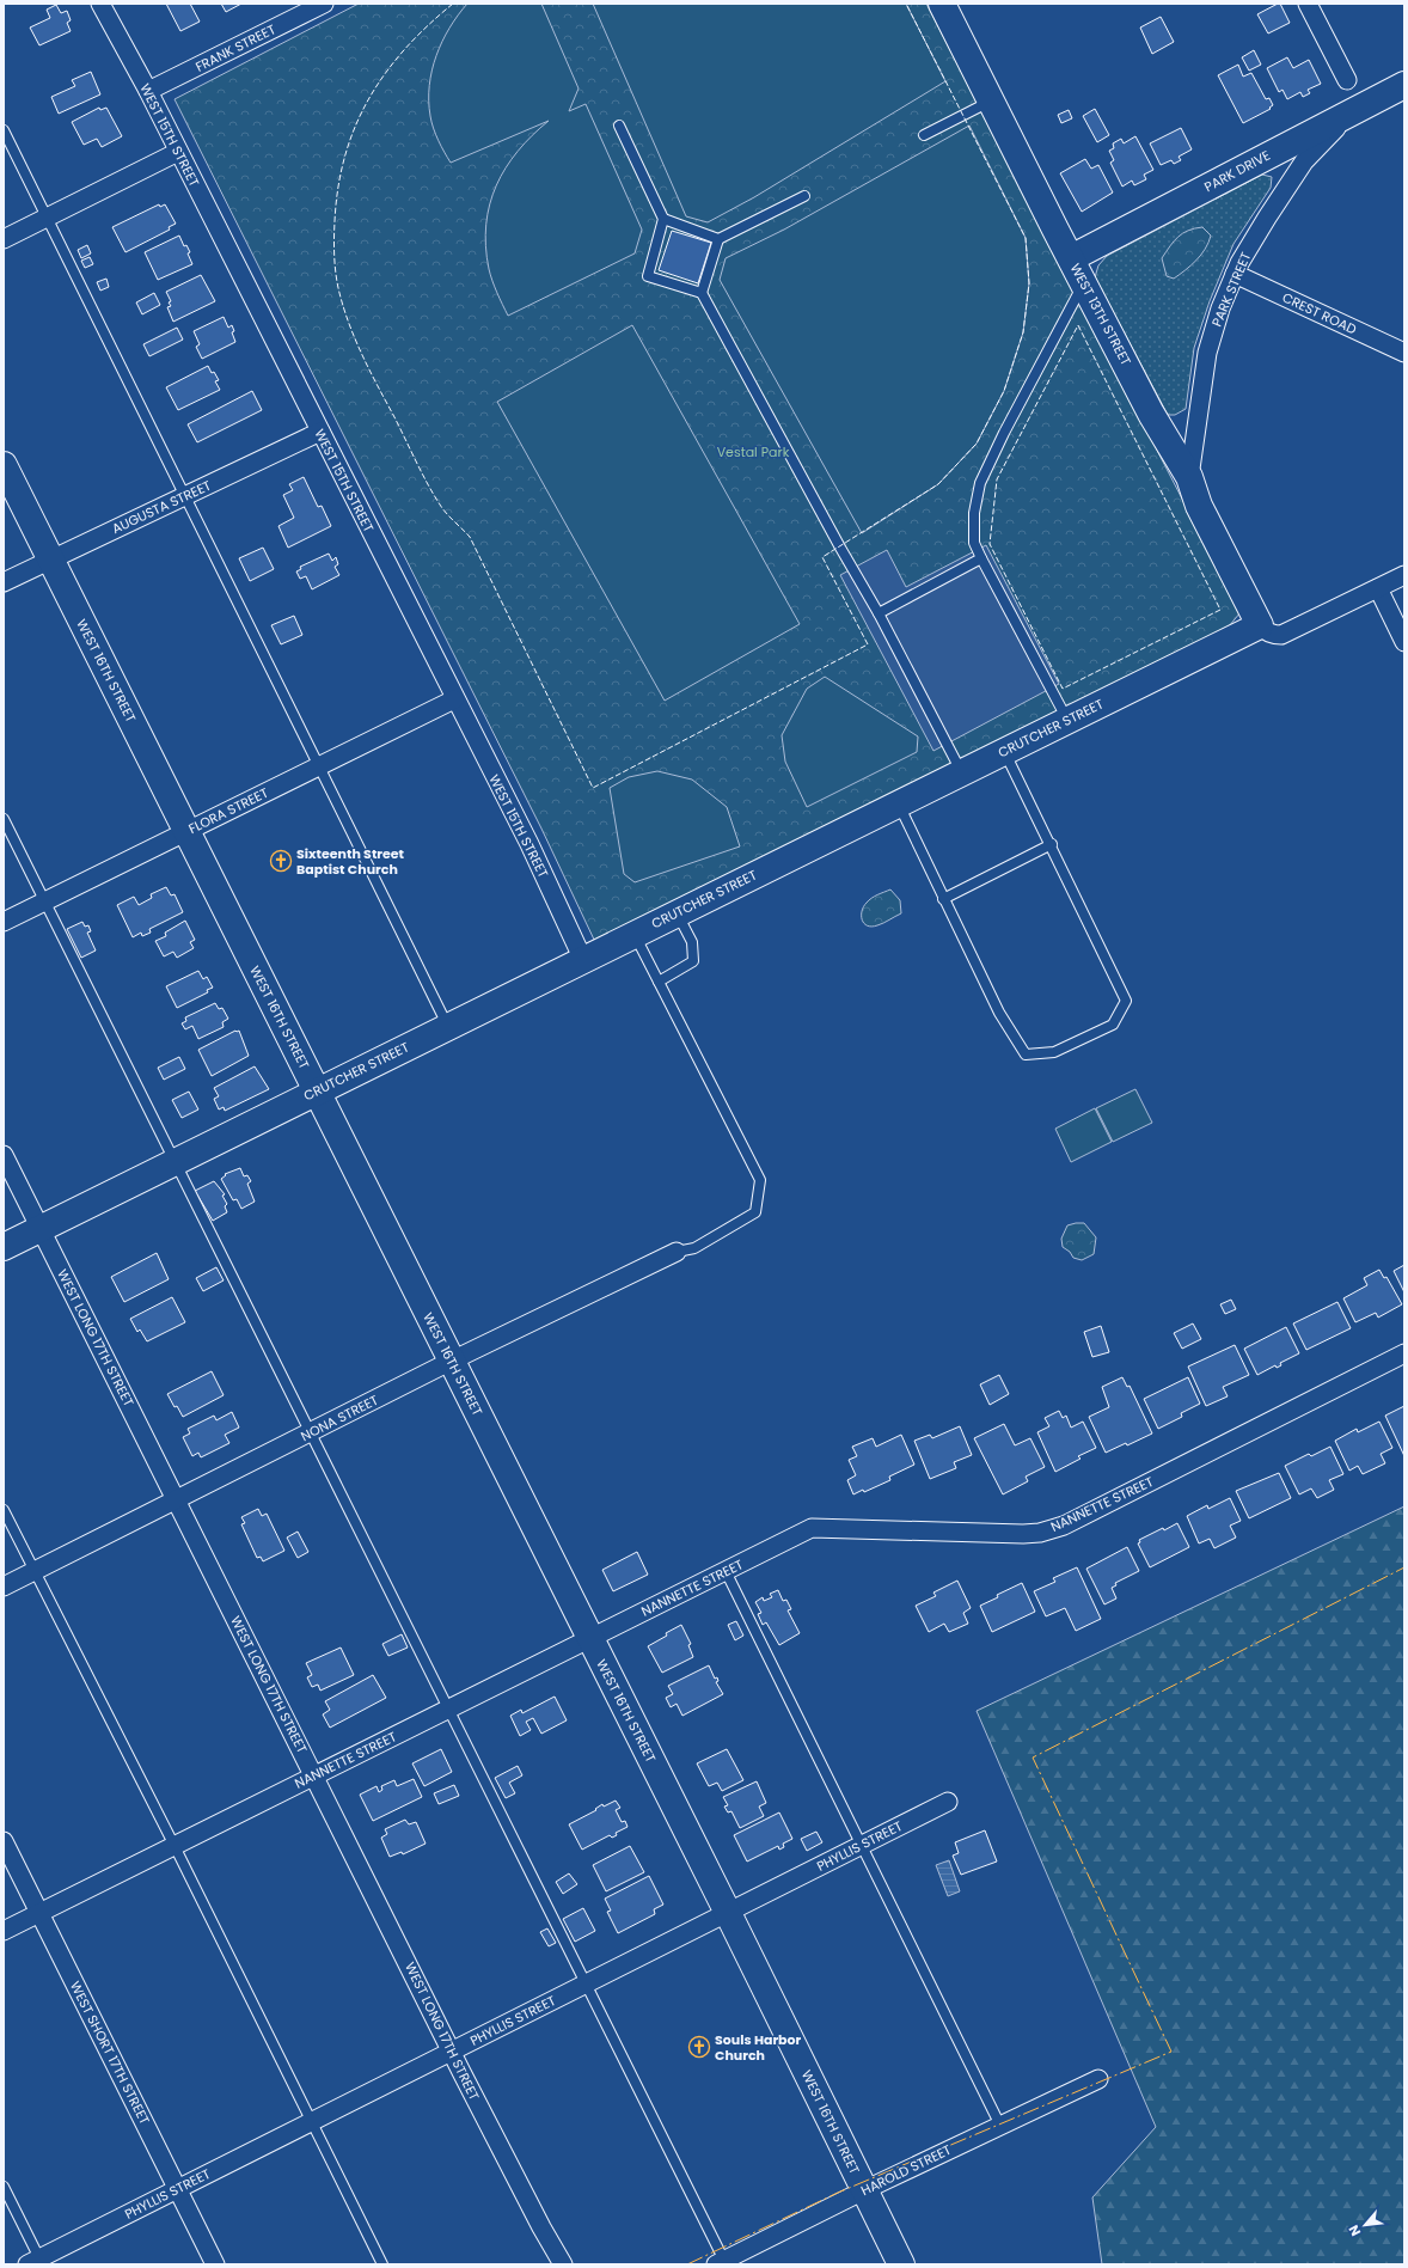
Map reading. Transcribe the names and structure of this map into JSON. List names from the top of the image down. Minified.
{"streets":{"street":["FRANK STREET","WEST 15TH STREET","PARK DRIVE","PARK STREET","CREST ROAD","WEST 13TH STREET","AUGUSTA STREET","WEST 16TH STREET","CRUTCHER STREET","FLORA STREET","WEST LONG 17TH STREET","NONA STREET","NANNETTE STREET","PHYLLIS STREET","WEST SHORT 17TH STREET","HAROLD STREET"]},"crossings":[["FRANK STREET","WEST 15TH STREET"],["WEST 15TH STREET","AUGUSTA STREET"],["WEST 15TH STREET","CRUTCHER STREET"],["WEST 15TH STREET","FLORA STREET"],["PARK DRIVE","PARK STREET"],["PARK DRIVE","WEST 13TH STREET"],["PARK STREET","CREST ROAD"],["PARK STREET","WEST 13TH STREET"],["WEST 13TH STREET","CRUTCHER STREET"],["AUGUSTA STREET","WEST 16TH STREET"],["WEST 16TH STREET","CRUTCHER STREET"],["WEST 16TH STREET","FLORA STREET"],["WEST 16TH STREET","NONA STREET"],["WEST 16TH STREET","NANNETTE STREET"],["WEST 16TH STREET","PHYLLIS STREET"],["WEST 16TH STREET","HAROLD STREET"],["CRUTCHER STREET","WEST LONG 17TH STREET"],["WEST LONG 17TH STREET","NONA STREET"],["WEST LONG 17TH STREET","NANNETTE STREET"],["WEST LONG 17TH STREET","PHYLLIS STREET"],["NANNETTE STREET","WEST SHORT 17TH STREET"],["PHYLLIS STREET","WEST SHORT 17TH STREET"]],"parks":["Vestal Park"],"places":{"church":["Sixteenth Street Baptist Church","Souls Harbor Church"]},"north":"bottom left"}
